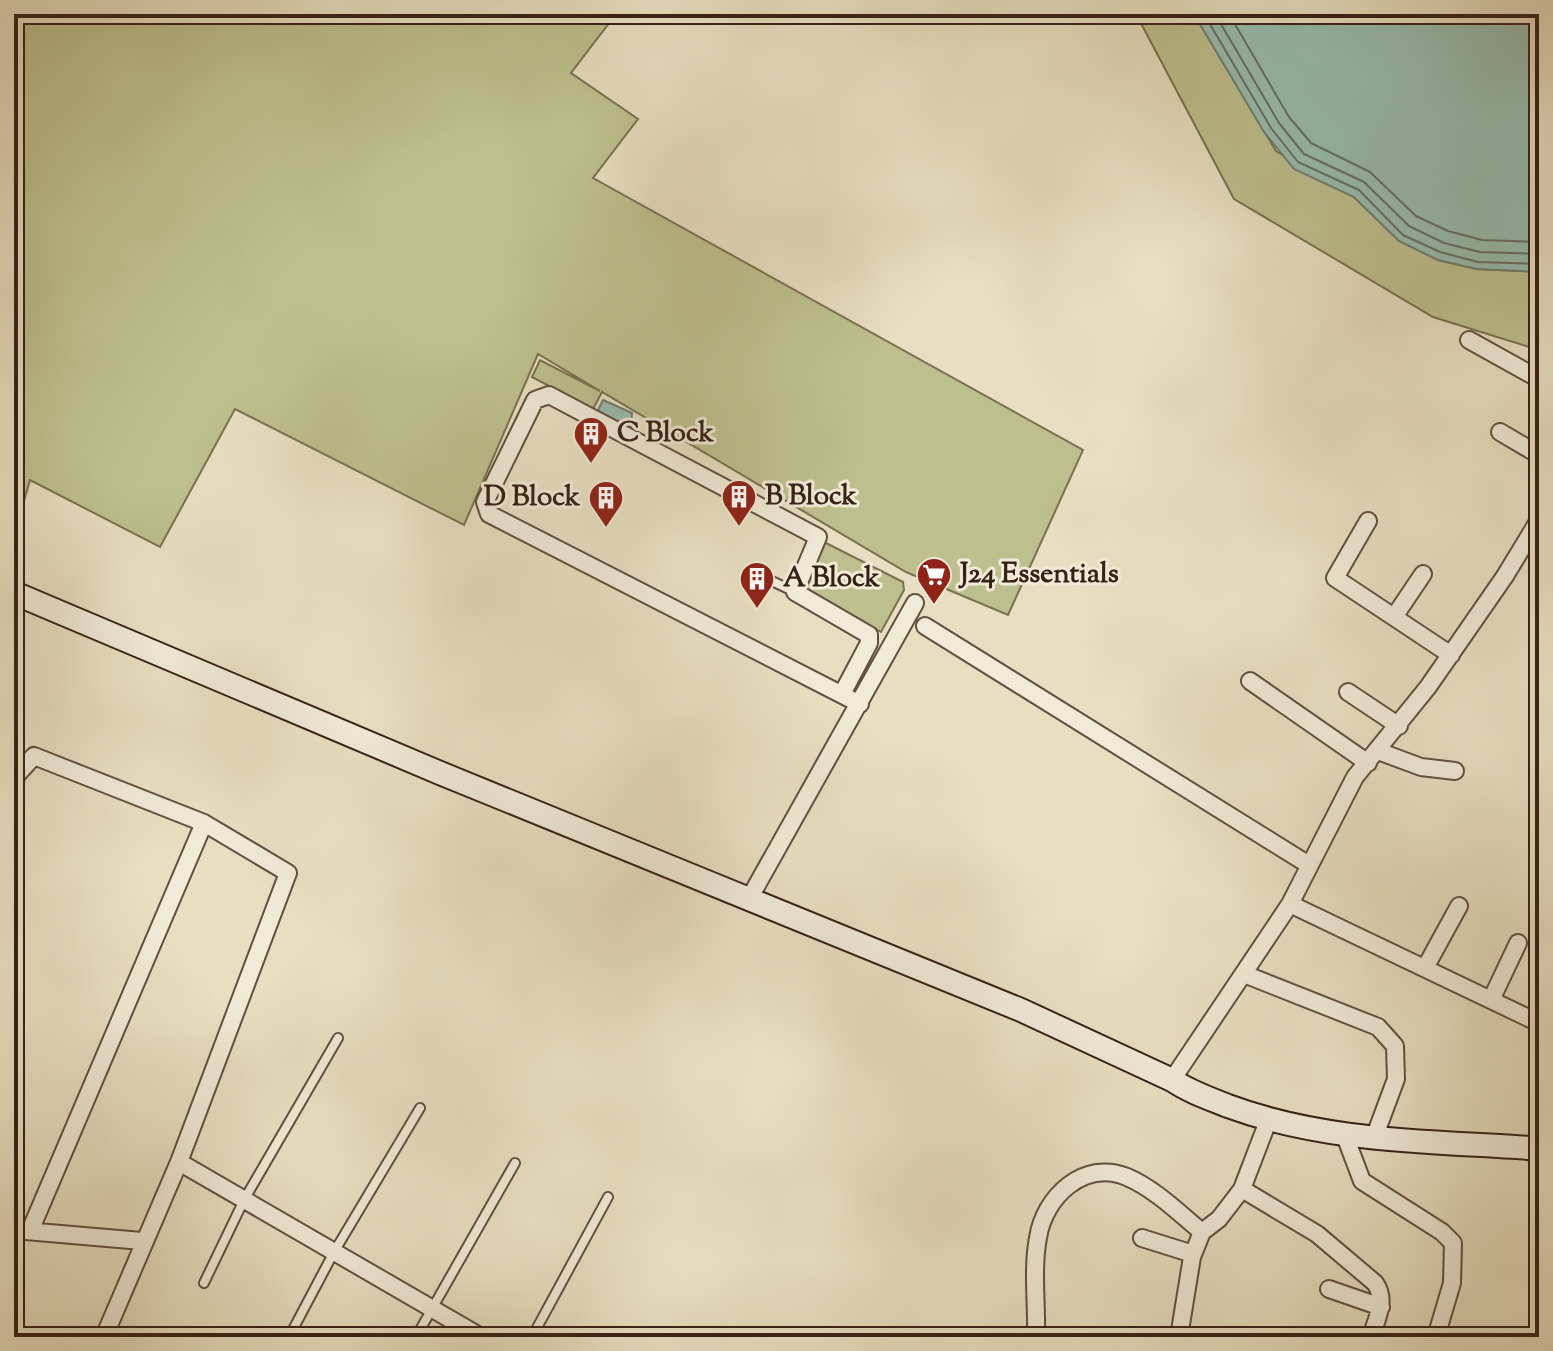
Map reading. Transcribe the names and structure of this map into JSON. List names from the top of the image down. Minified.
{"places":{"building":["C Block","B Block","D Block","A Block"],"supermarket":["J24 Essentials"]}}
